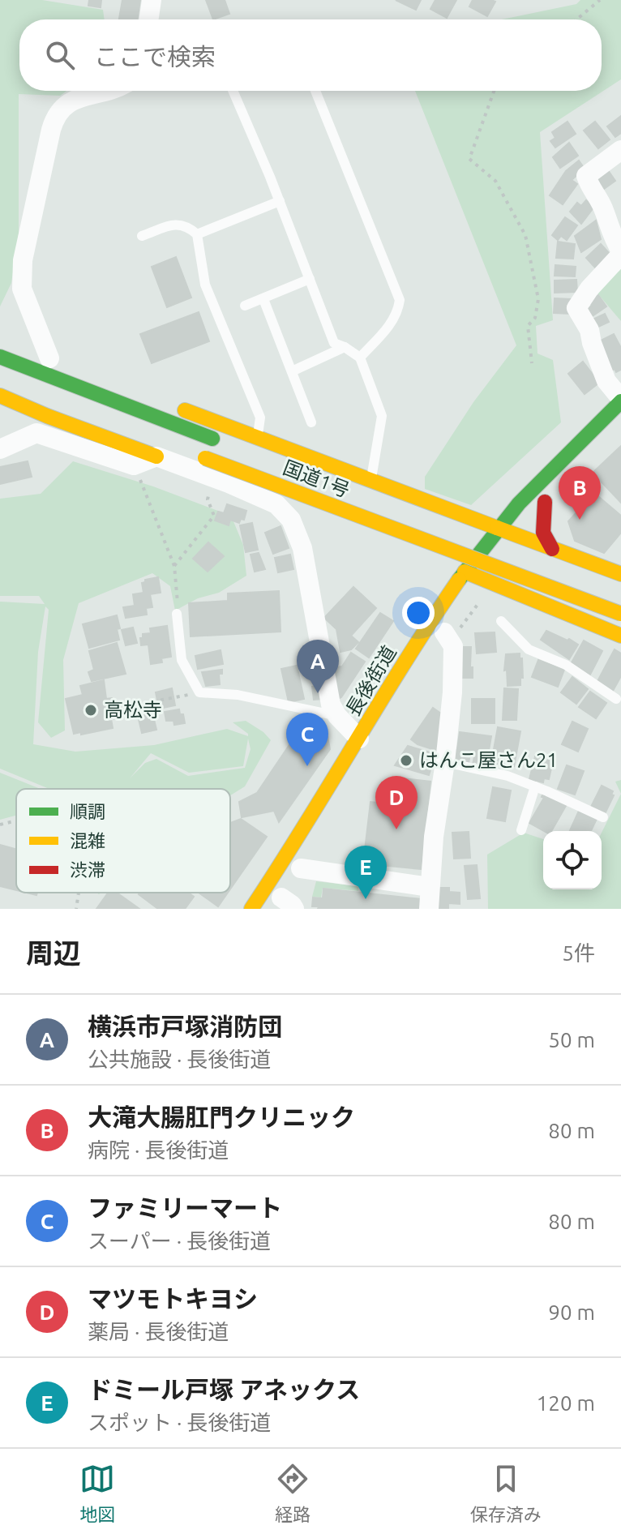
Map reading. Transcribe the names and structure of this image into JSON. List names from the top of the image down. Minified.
{"streets":{"main road":["国道1号","長後街道"]},"places":["高松寺","はんこ屋さん21"],"legend":["順調","混雑","渋滞"],"page":{"search":"ここで検索","pins":["B","A","C","D","E"],"heading":["周辺","5件"],"list":[{"mark":"A","name":"横浜市戸塚消防団","note":"公共施設 · 長後街道","value":"50 m"},{"mark":"B","name":"大滝大腸肛門クリニック","note":"病院 · 長後街道","value":"80 m"},{"mark":"C","name":"ファミリーマート","note":"スーパー · 長後街道","value":"80 m"},{"mark":"D","name":"マツモトキヨシ","note":"薬局 · 長後街道","value":"90 m"},{"mark":"E","name":"ドミール戸塚 アネックス","note":"スポット · 長後街道","value":"120 m"}],"nav":["地図","経路","保存済み"]}}
